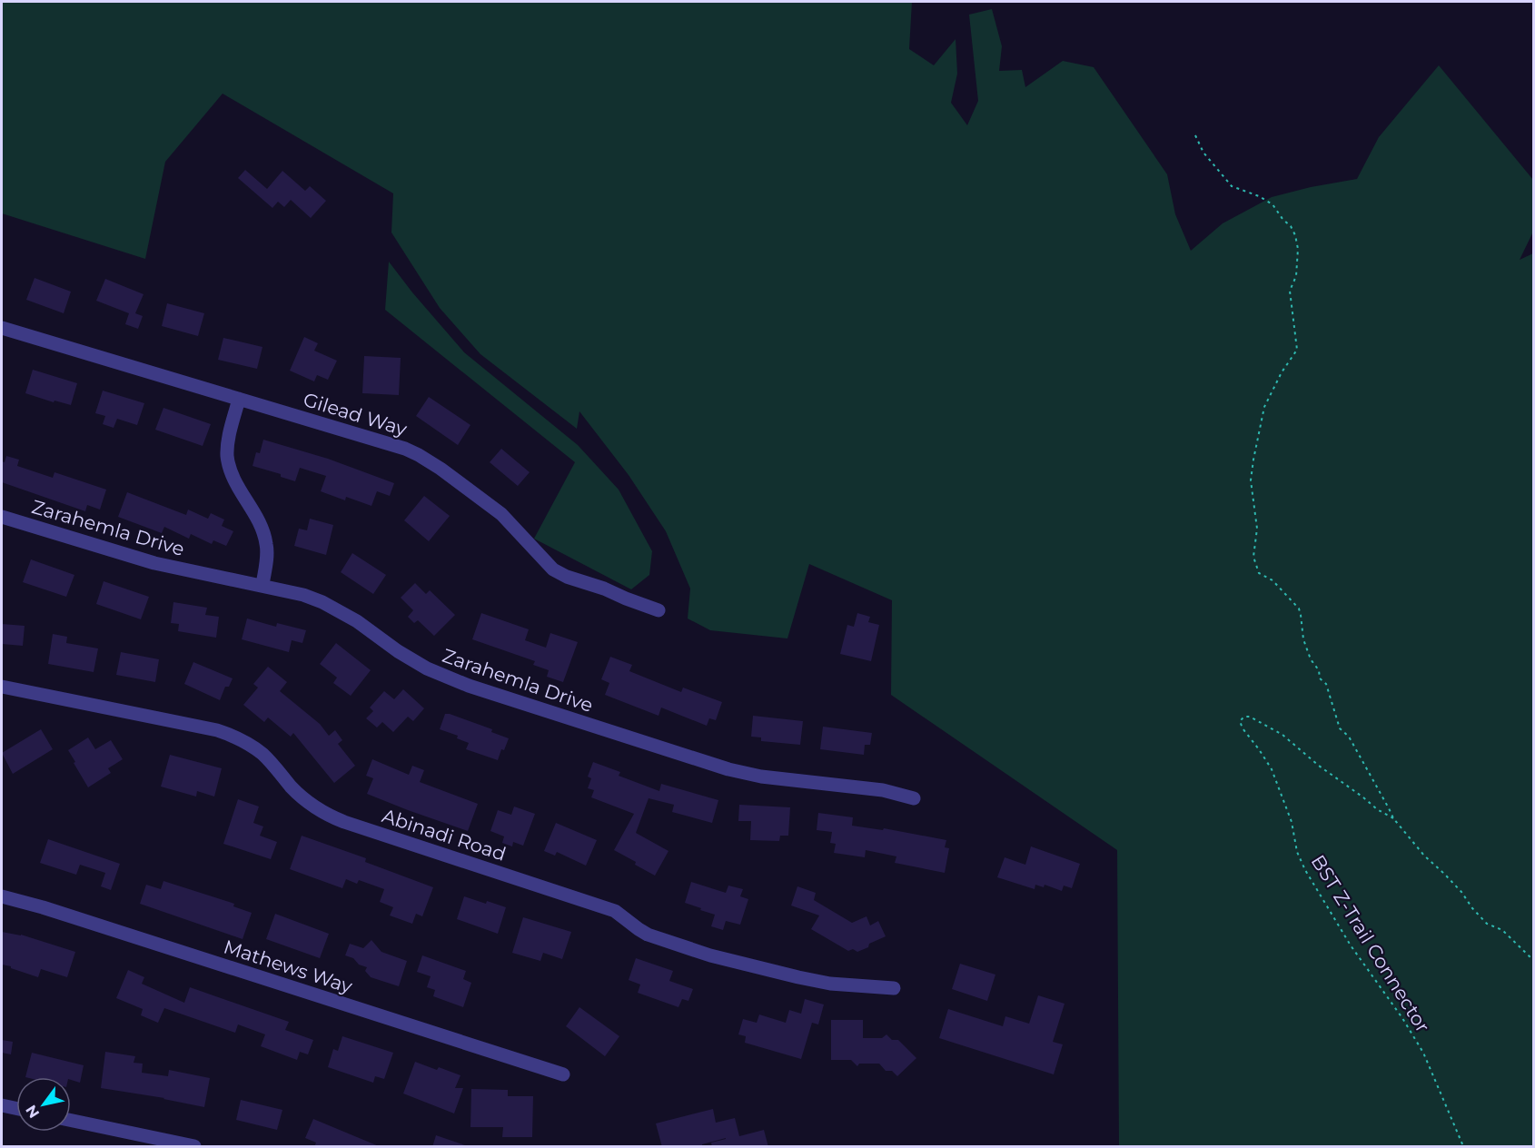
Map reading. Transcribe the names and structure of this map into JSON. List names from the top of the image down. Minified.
{"streets":{"street":["Gilead Way","Zarahemla Drive","Abinadi Road","Mathews Way"],"path":["BST Z-Trail Connector"]},"north":"bottom left"}
